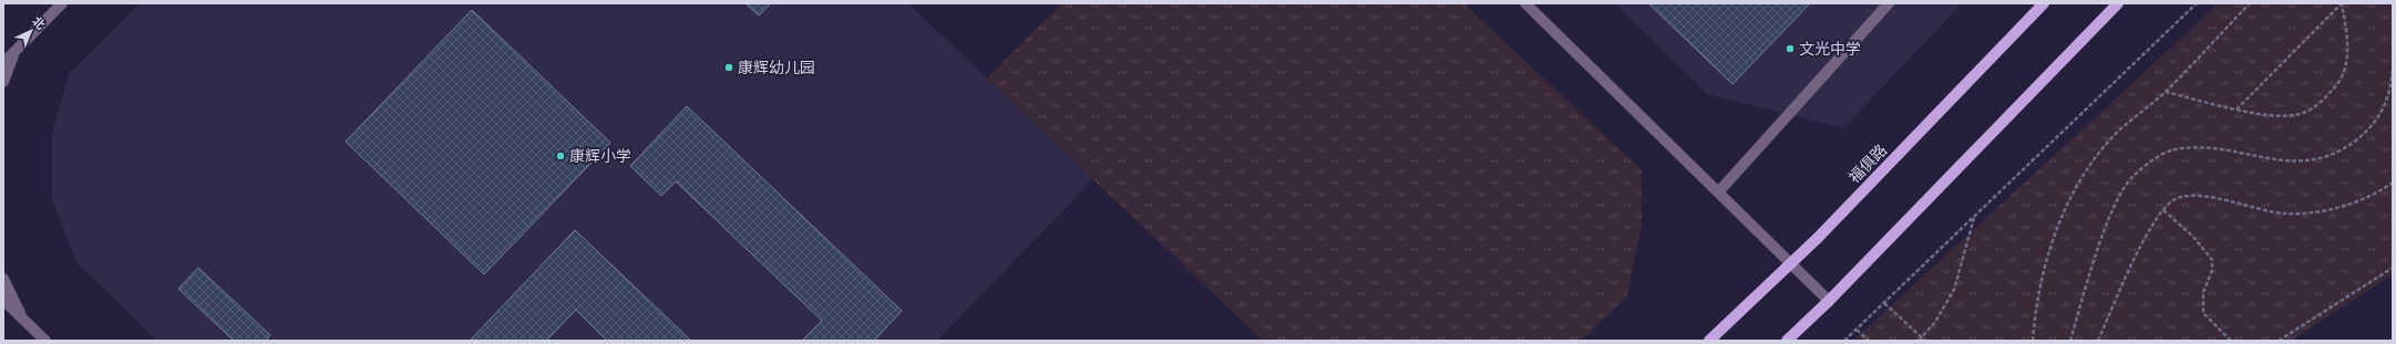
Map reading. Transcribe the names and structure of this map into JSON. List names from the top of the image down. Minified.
{"streets":{"main road":["福俱路"]},"places":["文光中学","康辉幼儿园","康辉小学"],"north":"top right"}
